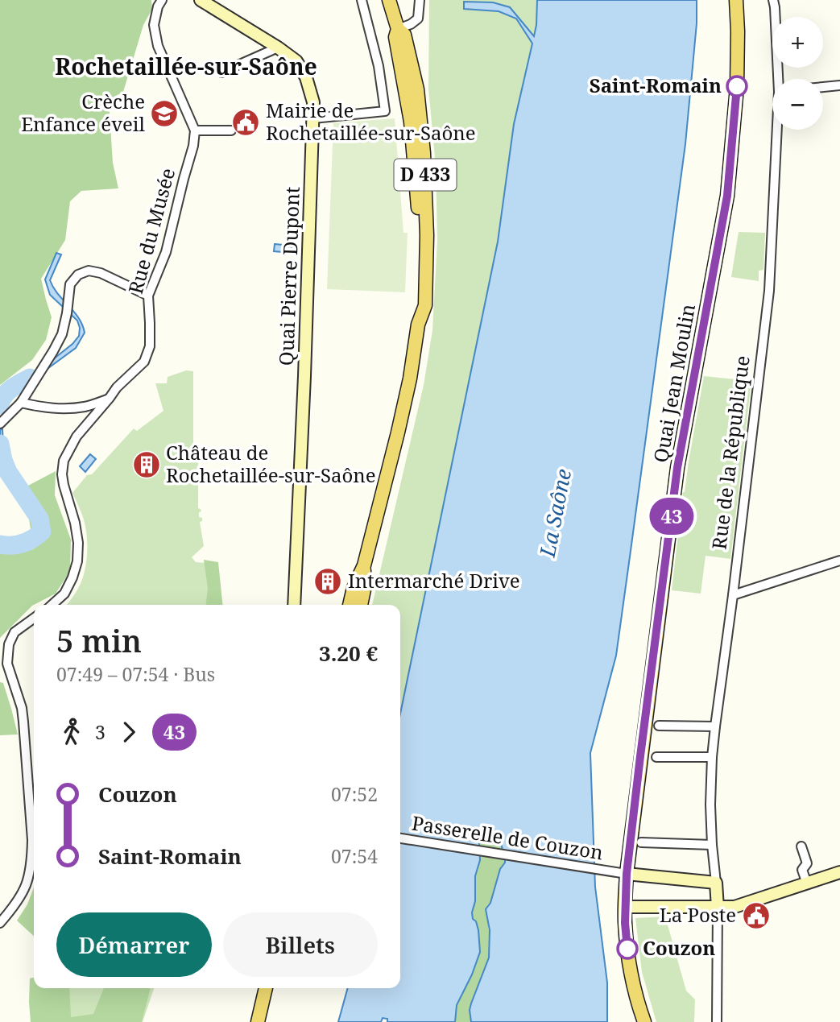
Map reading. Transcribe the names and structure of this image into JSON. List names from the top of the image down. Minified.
{"streets":{"main road":["D 433","Quai Jean Moulin"],"street":["Rue du Musée","Quai Pierre Dupont","Rue de la République","Passerelle de Couzon"]},"crossings":[["Quai Jean Moulin","Passerelle de Couzon"]],"districts":["Rochetaillée-sur-Saône"],"water":["La Saône"],"places":{"other":["Saint-Romain","Couzon"],"school or university":["Crèche Enfance éveil"],"public building":["Mairie de Rochetaillée-sur-Saône","La Poste"],"building":["Château de Rochetaillée-sur-Saône","Intermarché Drive"]},"lines":["bus line 43"],"page":{"on_map":"43","map_buttons":["+","−"],"heading":["5 min","07:49 – 07:54 · Bus","3.20 €"],"legs":["3","43"],"list":[{"name":"Couzon","value":"07:52"},{"name":"Saint-Romain","value":"07:54"}],"buttons":["Démarrer","Billets"]}}
